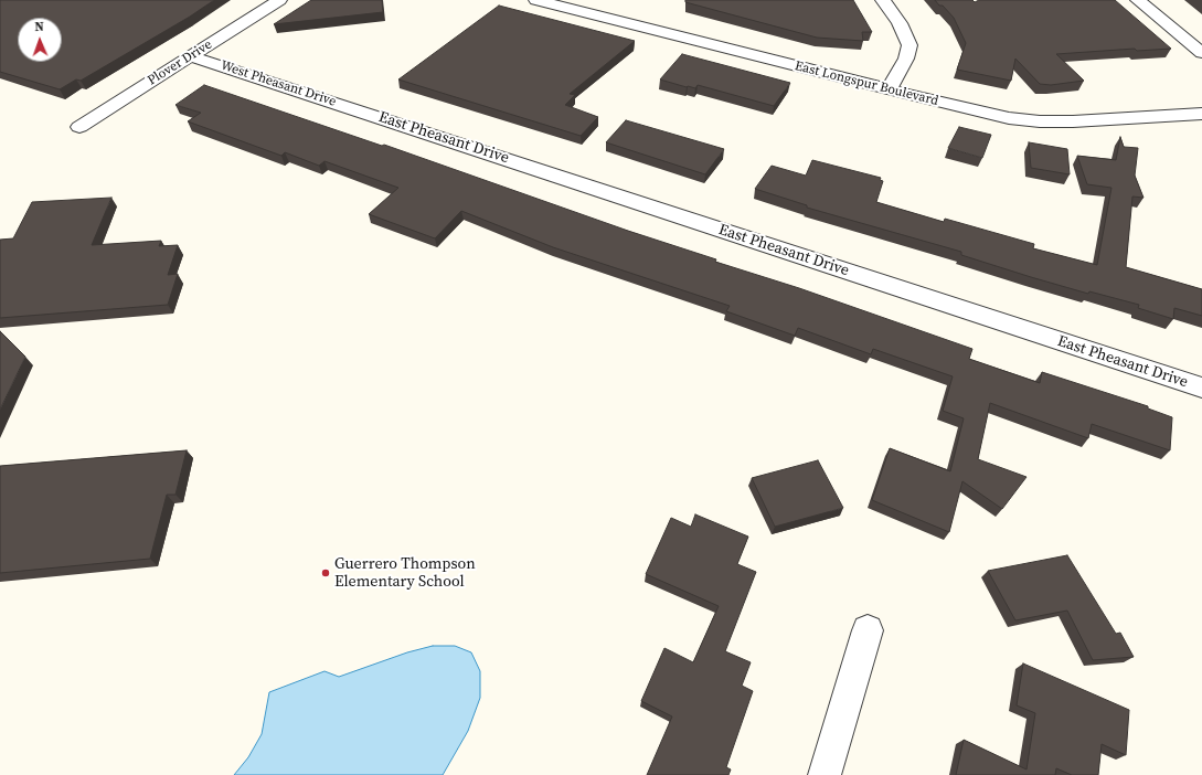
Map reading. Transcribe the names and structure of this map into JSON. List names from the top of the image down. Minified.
{"streets":{"street":["Plover Drive","West Pheasant Drive","East Longspur Boulevard","East Pheasant Drive"]},"crossings":[["Plover Drive","West Pheasant Drive"],["West Pheasant Drive","East Pheasant Drive"]],"places":["Guerrero Thompson Elementary School"],"north":"top"}
